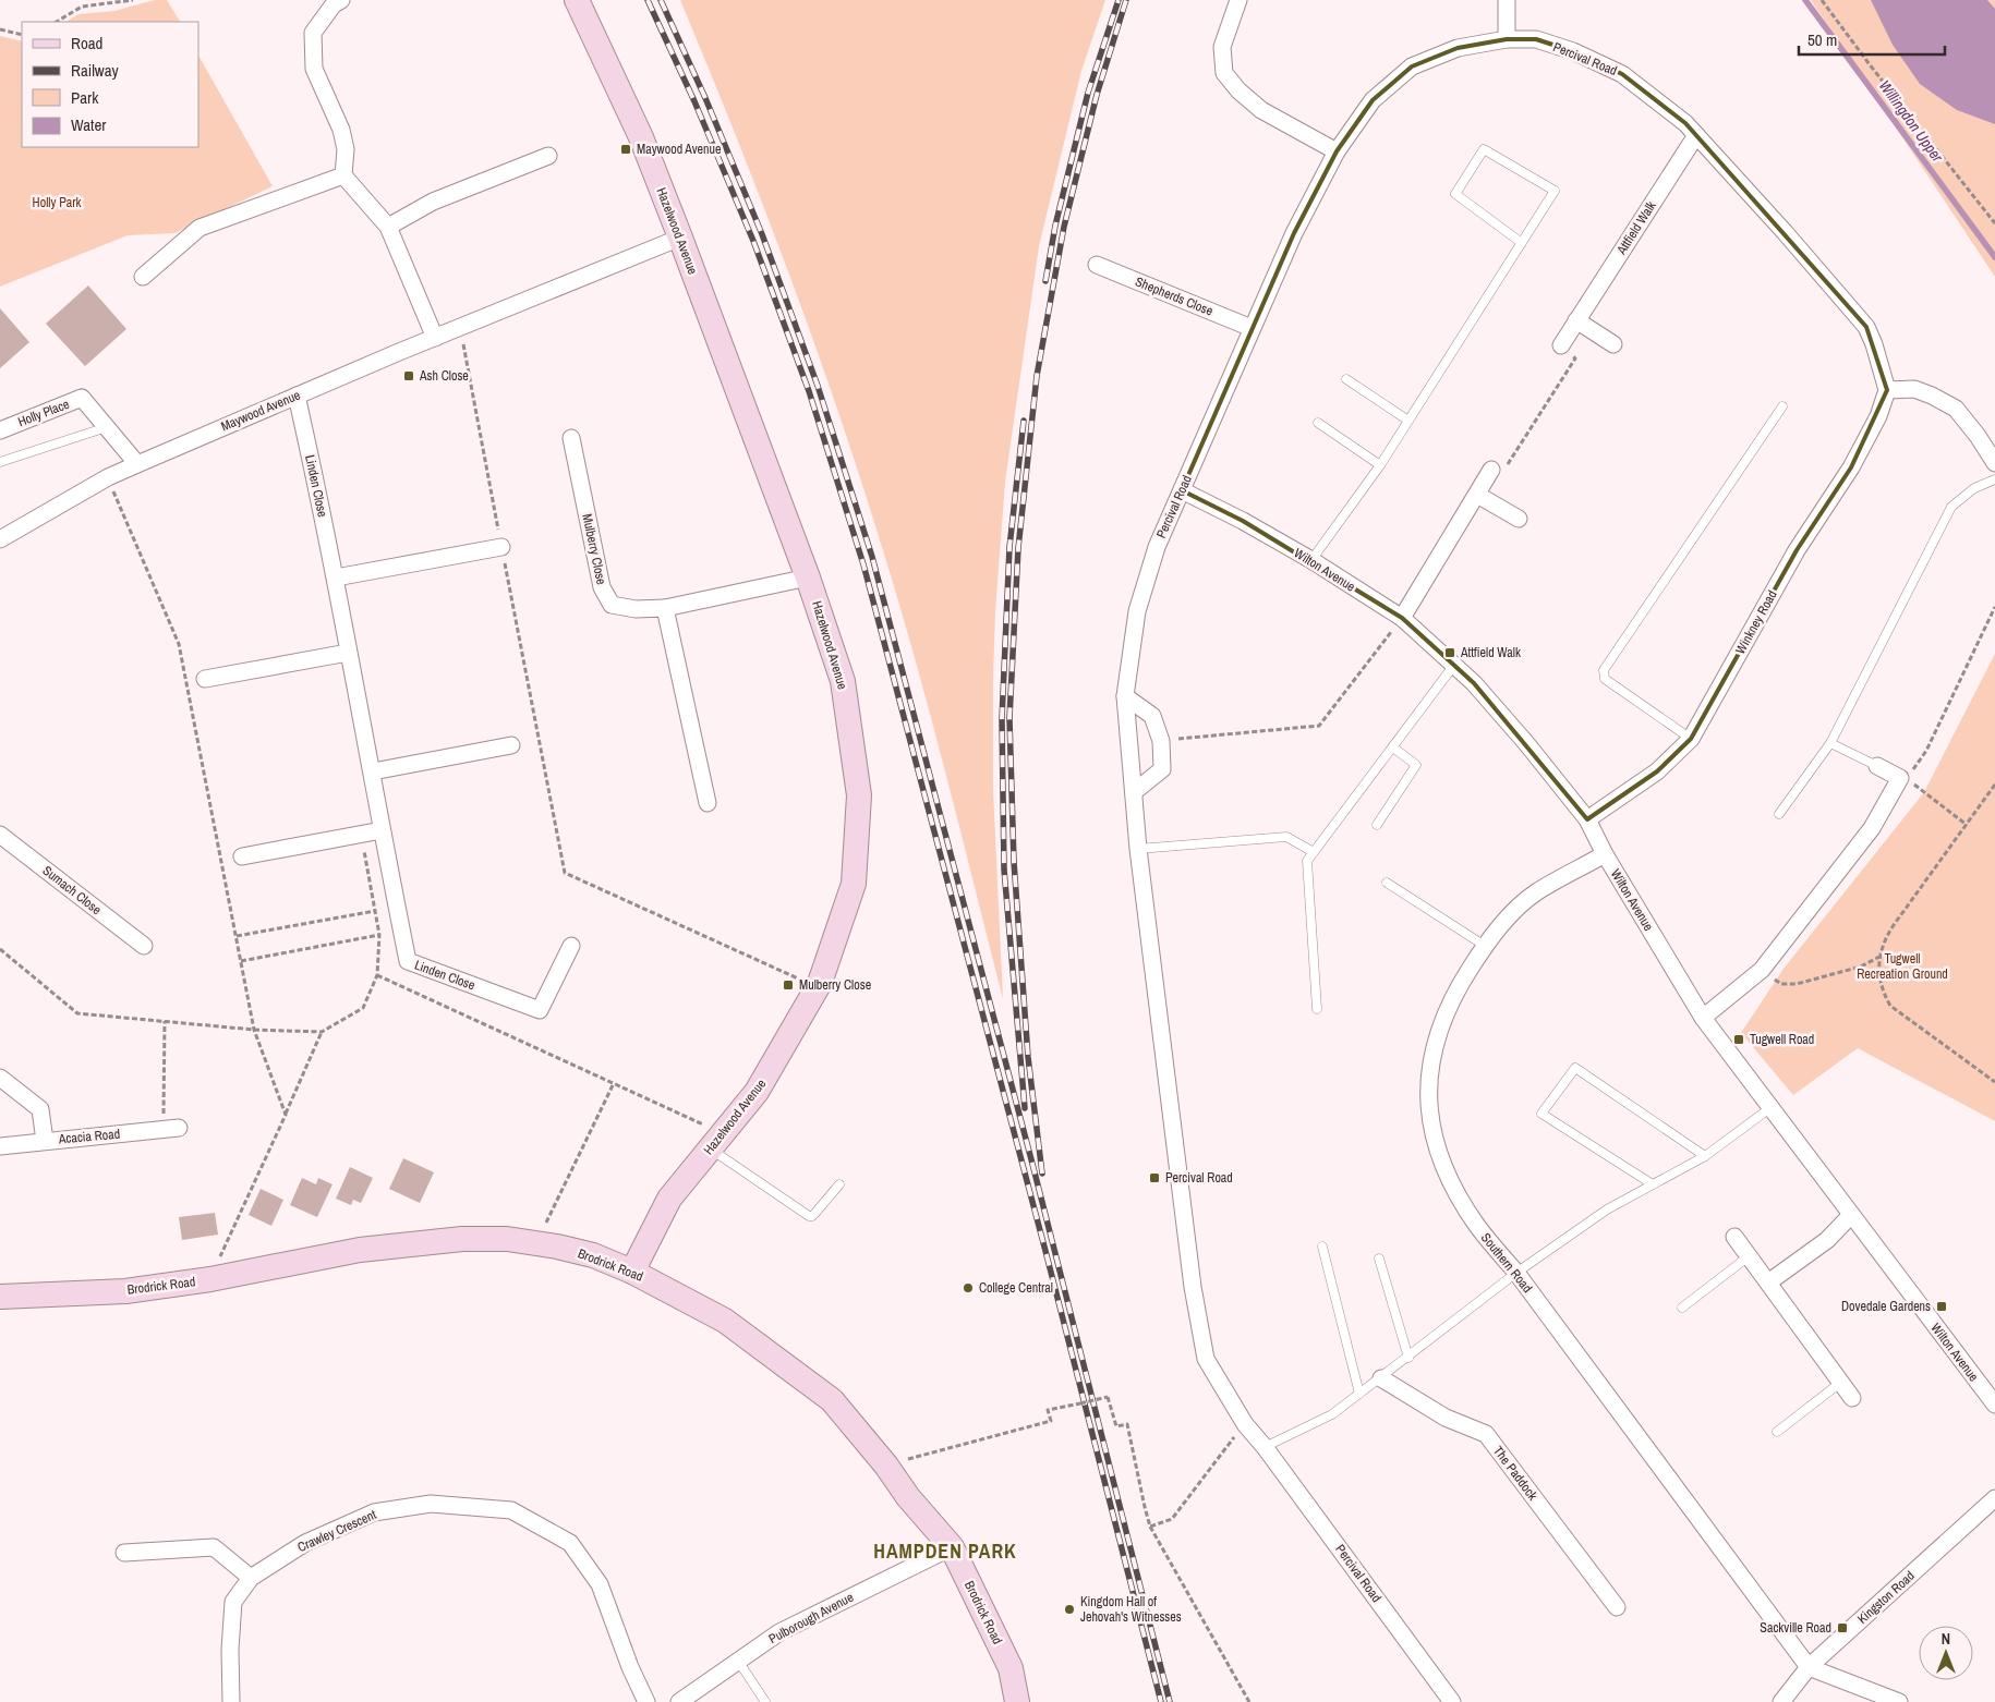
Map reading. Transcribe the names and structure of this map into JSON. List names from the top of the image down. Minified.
{"streets":{"street":["Percival Road","Attfield Walk","Hazelwood Avenue","Shepherds Close","Maywood Avenue","Holly Place","Linden Close","Mulberry Close","Wilton Avenue","Winkney Road","Sumach Close","Acacia Road","Southern Road","Brodrick Road","The Paddock","Crawley Crescent","Kingston Road","Pulborough Avenue"]},"crossings":[["Percival Road","Attfield Walk"],["Percival Road","Shepherds Close"],["Percival Road","Wilton Avenue"],["Percival Road","Winkney Road"],["Hazelwood Avenue","Maywood Avenue"],["Hazelwood Avenue","Mulberry Close"],["Hazelwood Avenue","Brodrick Road"],["Maywood Avenue","Holly Place"],["Maywood Avenue","Linden Close"],["Wilton Avenue","Winkney Road"],["Wilton Avenue","Southern Road"],["Southern Road","Kingston Road"],["Brodrick Road","Pulborough Avenue"]],"districts":["HAMPDEN PARK"],"water":["Willingdon Upper"],"parks":["Holly Park","Tugwell Recreation Ground"],"places":{"transit":["Maywood Avenue","Ash Close","Attfield Walk","Mulberry Close","Tugwell Road","Percival Road","Dovedale Gardens","Sackville Road"],"other":["College Central","Kingdom Hall of Jehovah's Witnesses"]},"legend":["Road","Railway","Park","Water"],"scale_bar":"50 m","north":"top"}
